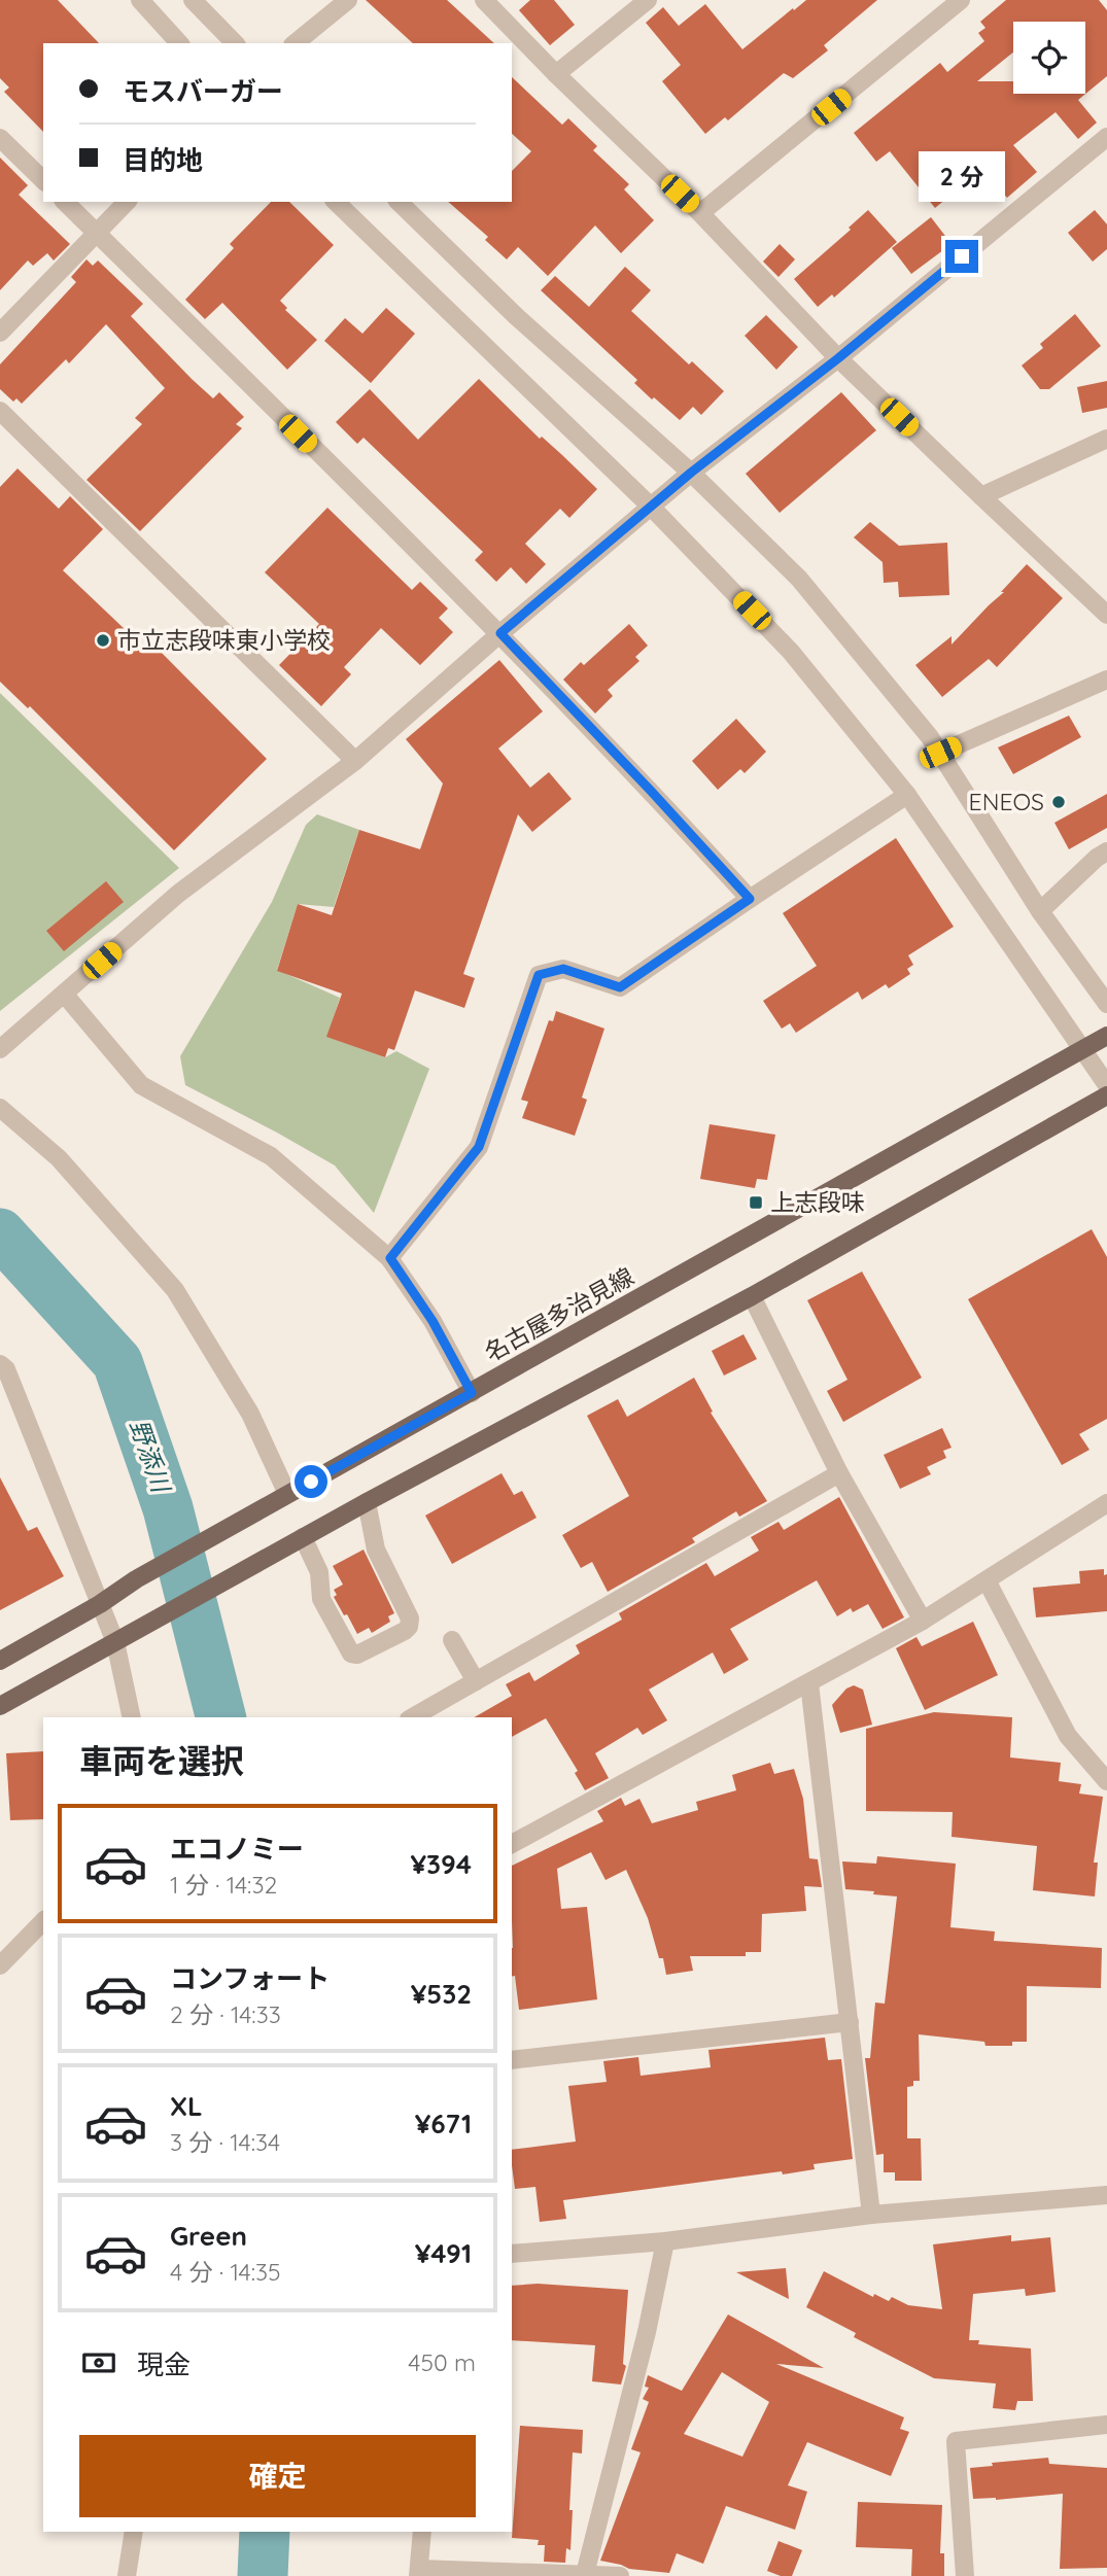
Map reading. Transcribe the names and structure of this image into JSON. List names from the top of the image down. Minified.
{"streets":{"main road":["名古屋多治見線"]},"water":["野添川"],"places":{"other":["市立志段味東小学校","ENEOS"],"transit":["上志段味"]},"page":{"banner":["モスバーガー","目的地"],"bubble":"2 分","heading":"車両を選択","list":[{"name":"エコノミー","note":"1 分 · 14:32","value":"¥394"},{"name":"コンフォート","note":"2 分 · 14:33","value":"¥532"},{"name":"XL","note":"3 分 · 14:34","value":"¥671"},{"name":"Green","note":"4 分 · 14:35","value":"¥491"}],"pay":["現金","450 m"],"buttons":"確定"}}
